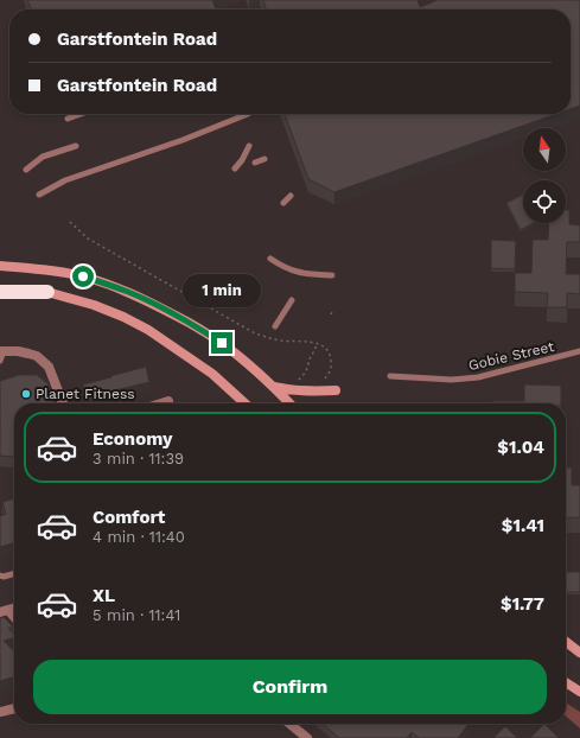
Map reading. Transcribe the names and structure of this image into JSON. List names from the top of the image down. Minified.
{"streets":{"lane":["Gobie Street"]},"places":["Planet Fitness"],"north":"top","page":{"banner":["Garstfontein Road","Garstfontein Road"],"bubble":"1 min","list":[{"name":"Economy","note":"3 min · 11:39","value":"$1.04"},{"name":"Comfort","note":"4 min · 11:40","value":"$1.41"},{"name":"XL","note":"5 min · 11:41","value":"$1.77"}],"buttons":"Confirm"}}
